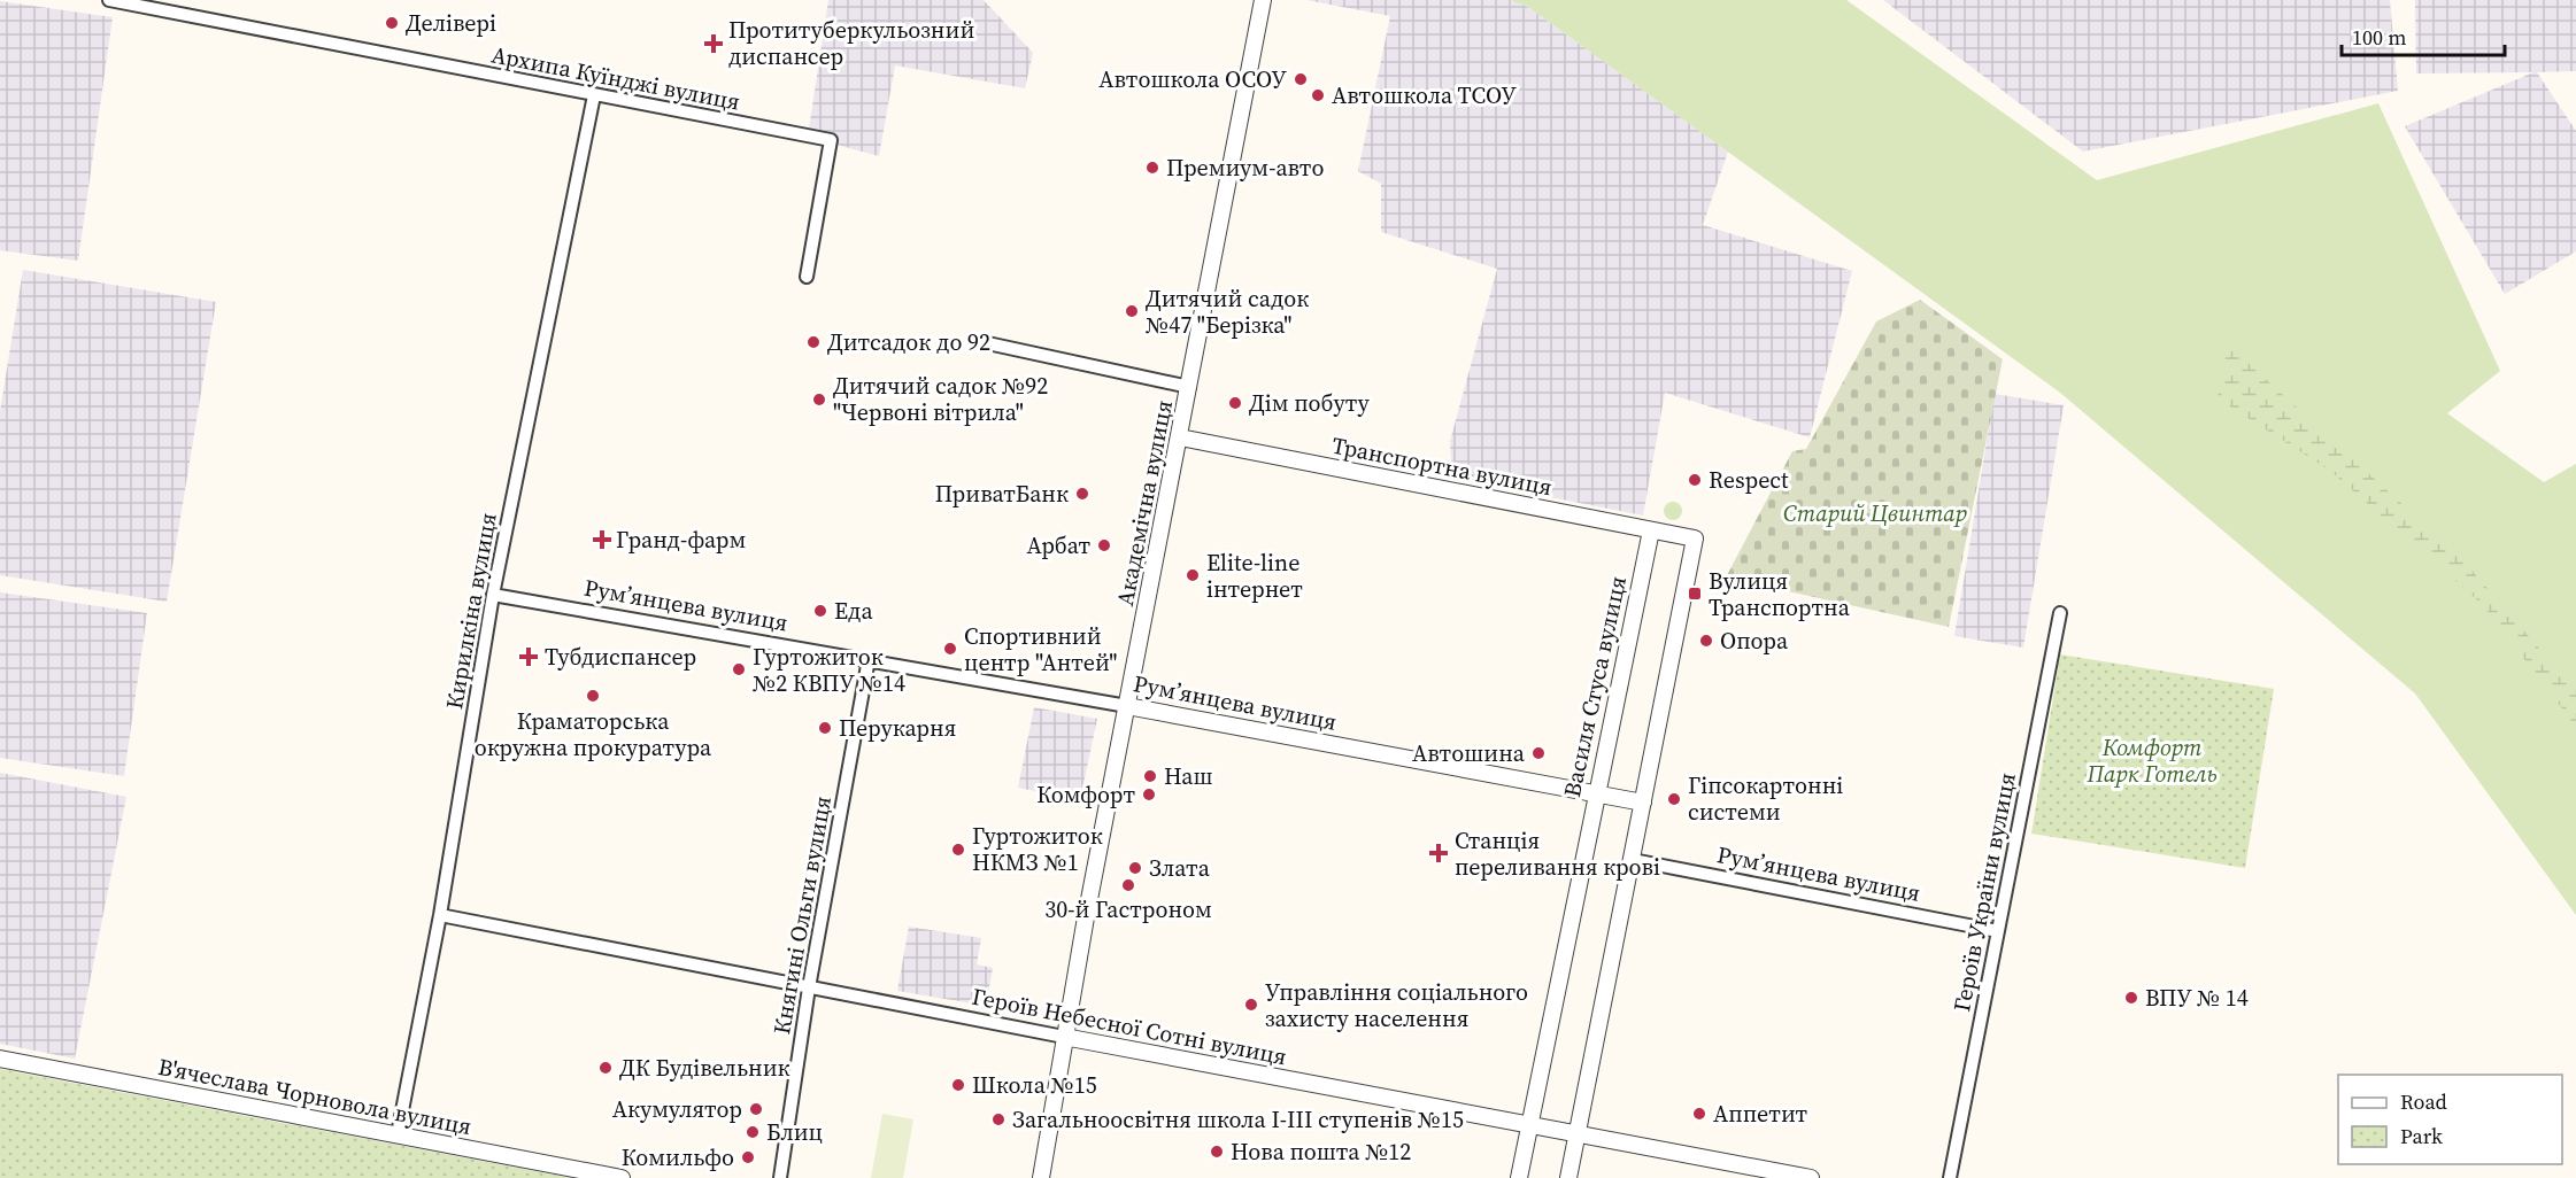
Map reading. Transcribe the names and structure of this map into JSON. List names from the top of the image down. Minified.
{"streets":{"street":["Архипа Куїнджі вулиця","Транспортна вулиця","Академічна вулиця","Рум’янцева вулиця","Кирилкіна вулиця","Василя Стуса вулиця","Героїв України вулиця","Княгині Ольги вулиця","Героїв Небесної Сотні вулиця","В'ячеслава Чорновола вулиця"]},"crossings":[["Архипа Куїнджі вулиця","Кирилкіна вулиця"],["Транспортна вулиця","Академічна вулиця"],["Транспортна вулиця","Рум’янцева вулиця"],["Транспортна вулиця","Василя Стуса вулиця"],["Академічна вулиця","Рум’янцева вулиця"],["Академічна вулиця","Героїв Небесної Сотні вулиця"],["Рум’янцева вулиця","Кирилкіна вулиця"],["Рум’янцева вулиця","Василя Стуса вулиця"],["Рум’янцева вулиця","Героїв України вулиця"],["Рум’янцева вулиця","Княгині Ольги вулиця"],["Кирилкіна вулиця","Героїв Небесної Сотні вулиця"],["Кирилкіна вулиця","В'ячеслава Чорновола вулиця"],["Василя Стуса вулиця","Героїв Небесної Сотні вулиця"],["Княгині Ольги вулиця","Героїв Небесної Сотні вулиця"]],"parks":["Старий Цвинтар","Комфорт Парк Готель"],"places":{"other":["Делівері","Автошкола ОСОУ","Автошкола ТСОУ","Премиум-авто","Дитячий садок №47 \"Берізка\"","Дитсадок до 92","Дитячий садок №92 \"Червонi вiтрила\"","Дім побуту","Respect","ПриватБанк","Арбат","Elite-line інтернет","Еда","Опора","Спортивний центр \"Антей\"","Гуртожиток №2 КВПУ №14","Краматорська окружна прокуратура","Перукарня","Автошина","Наш","Комфорт","Гіпсокартонні системи","Гуртожиток НКМЗ №1","Злата","30-й Гастроном","ВПУ № 14","Управління соціального захисту населення","ДК Будівельник","Школа №15","Акумулятор","Аппетит","Загальноосвітня школа І-ІІІ ступенів №15","Блиц","Нова пошта №12","Комильфо"],"health":["Протитуберкульозний диспансер","Гранд-фарм","Тубдиспансер","Станція переливання крові"],"transit":["Вулиця Транспортна"]},"legend":["Road","Park"],"scale_bar":"100 m"}
